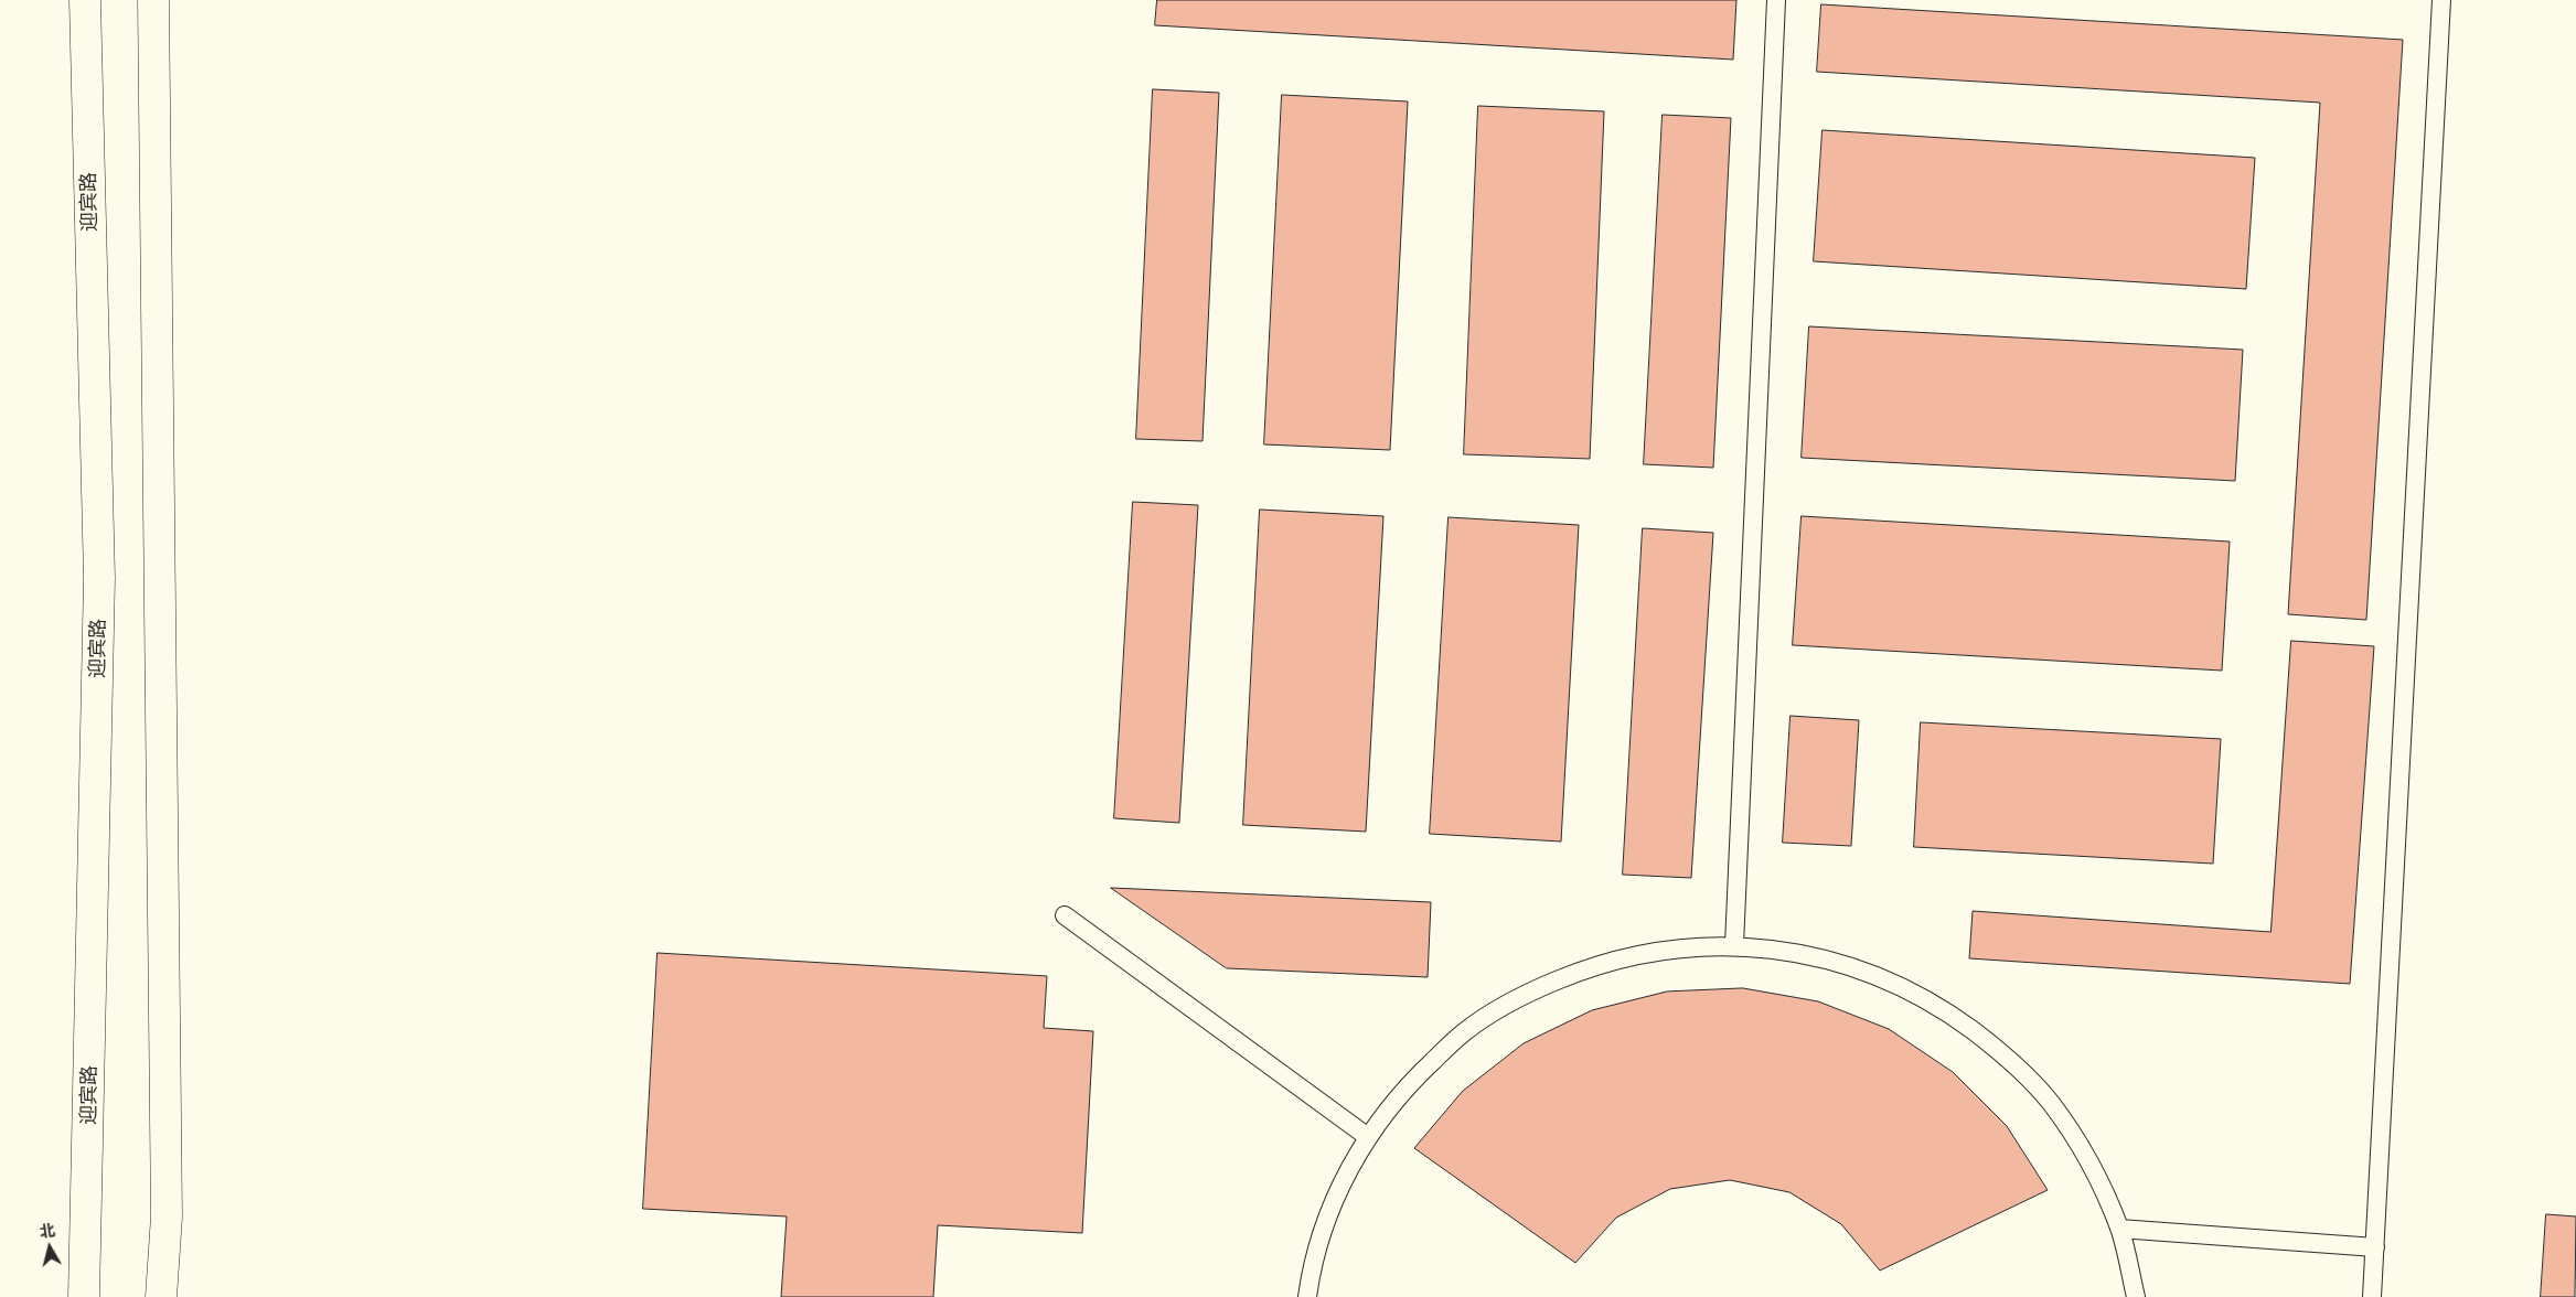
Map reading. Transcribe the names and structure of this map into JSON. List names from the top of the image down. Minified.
{"streets":{"main road":["迎宾路"]},"north":"top"}
